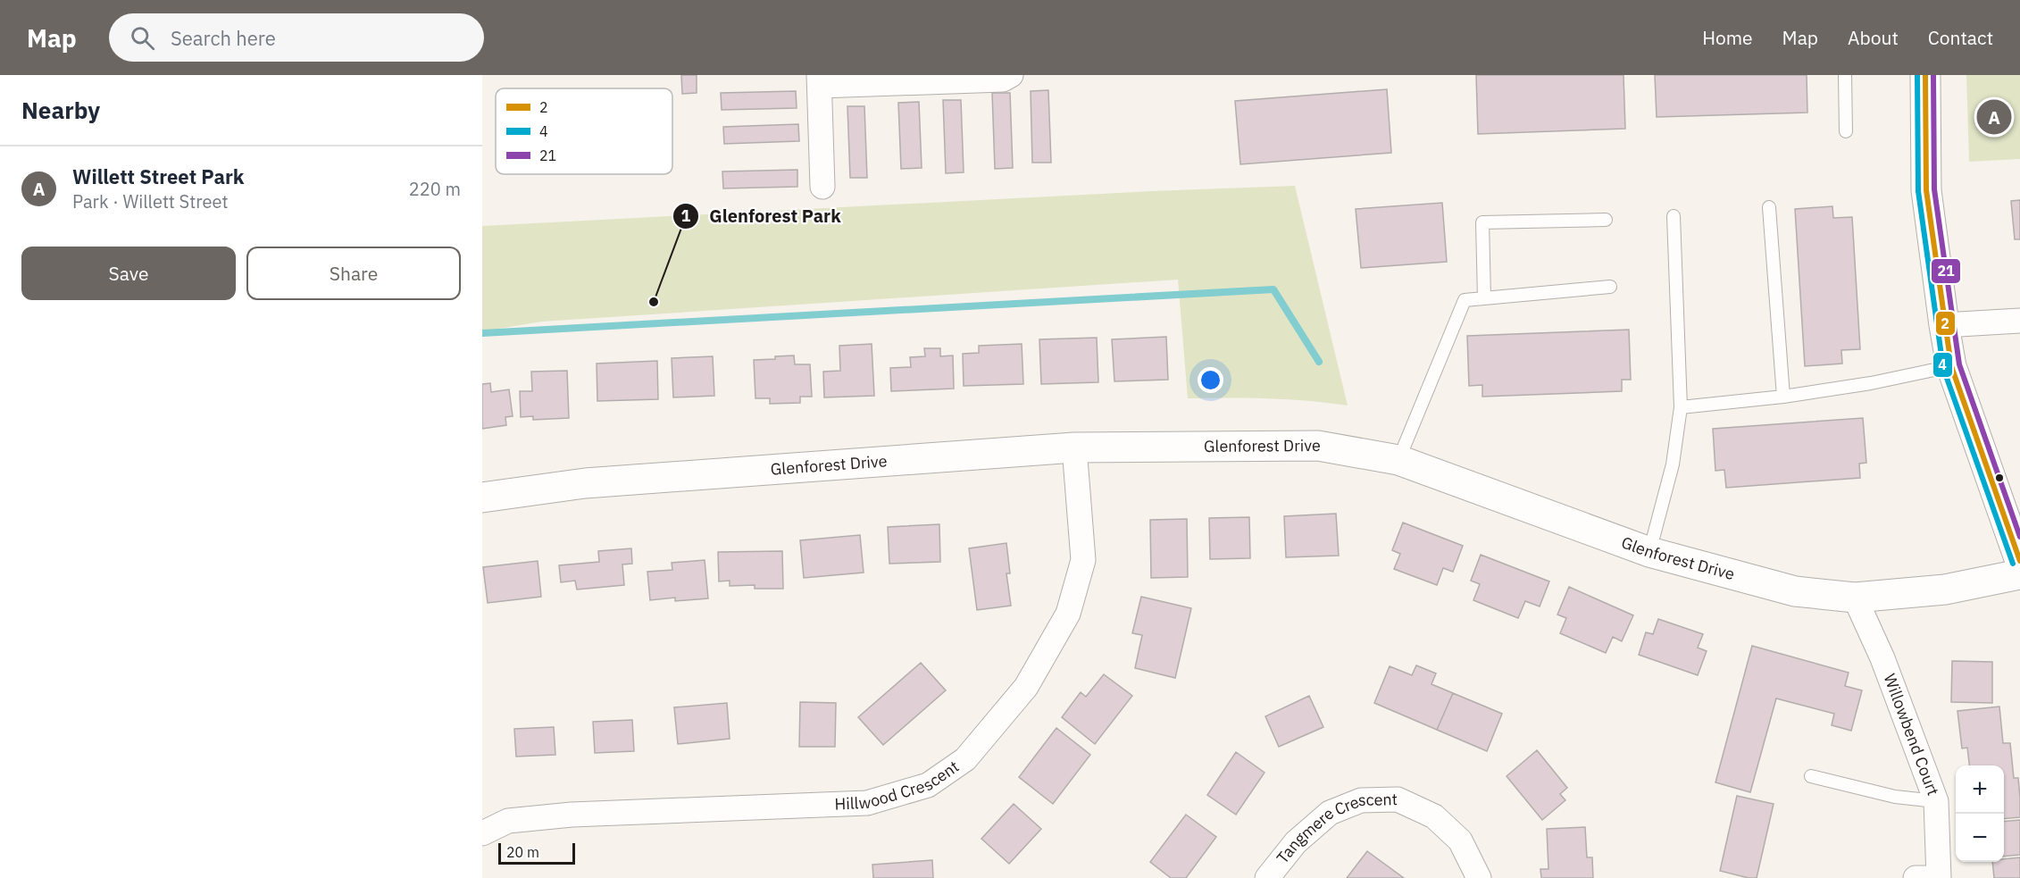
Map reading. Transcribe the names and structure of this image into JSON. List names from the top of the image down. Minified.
{"streets":{"street":["Glenforest Drive","Willowbend Court","Hillwood Crescent","Tangmere Crescent"]},"crossings":[["Glenforest Drive","Willowbend Court"],["Glenforest Drive","Hillwood Crescent"]],"places":["Glenforest Park"],"lines":["transit line 2","transit line 4","transit line 21"],"legend":["2","4","21"],"scale_bar":"20 m","page":{"header":"Map","search":"Search here","nav":["Home","Map","About","Contact"],"heading":"Nearby","pins":"A","list":[{"mark":"A","name":"Willett Street Park","note":"Park · Willett Street","value":"220 m"}],"buttons":["Save","Share"],"map_buttons":["+","−"],"scale":"20 m"}}
